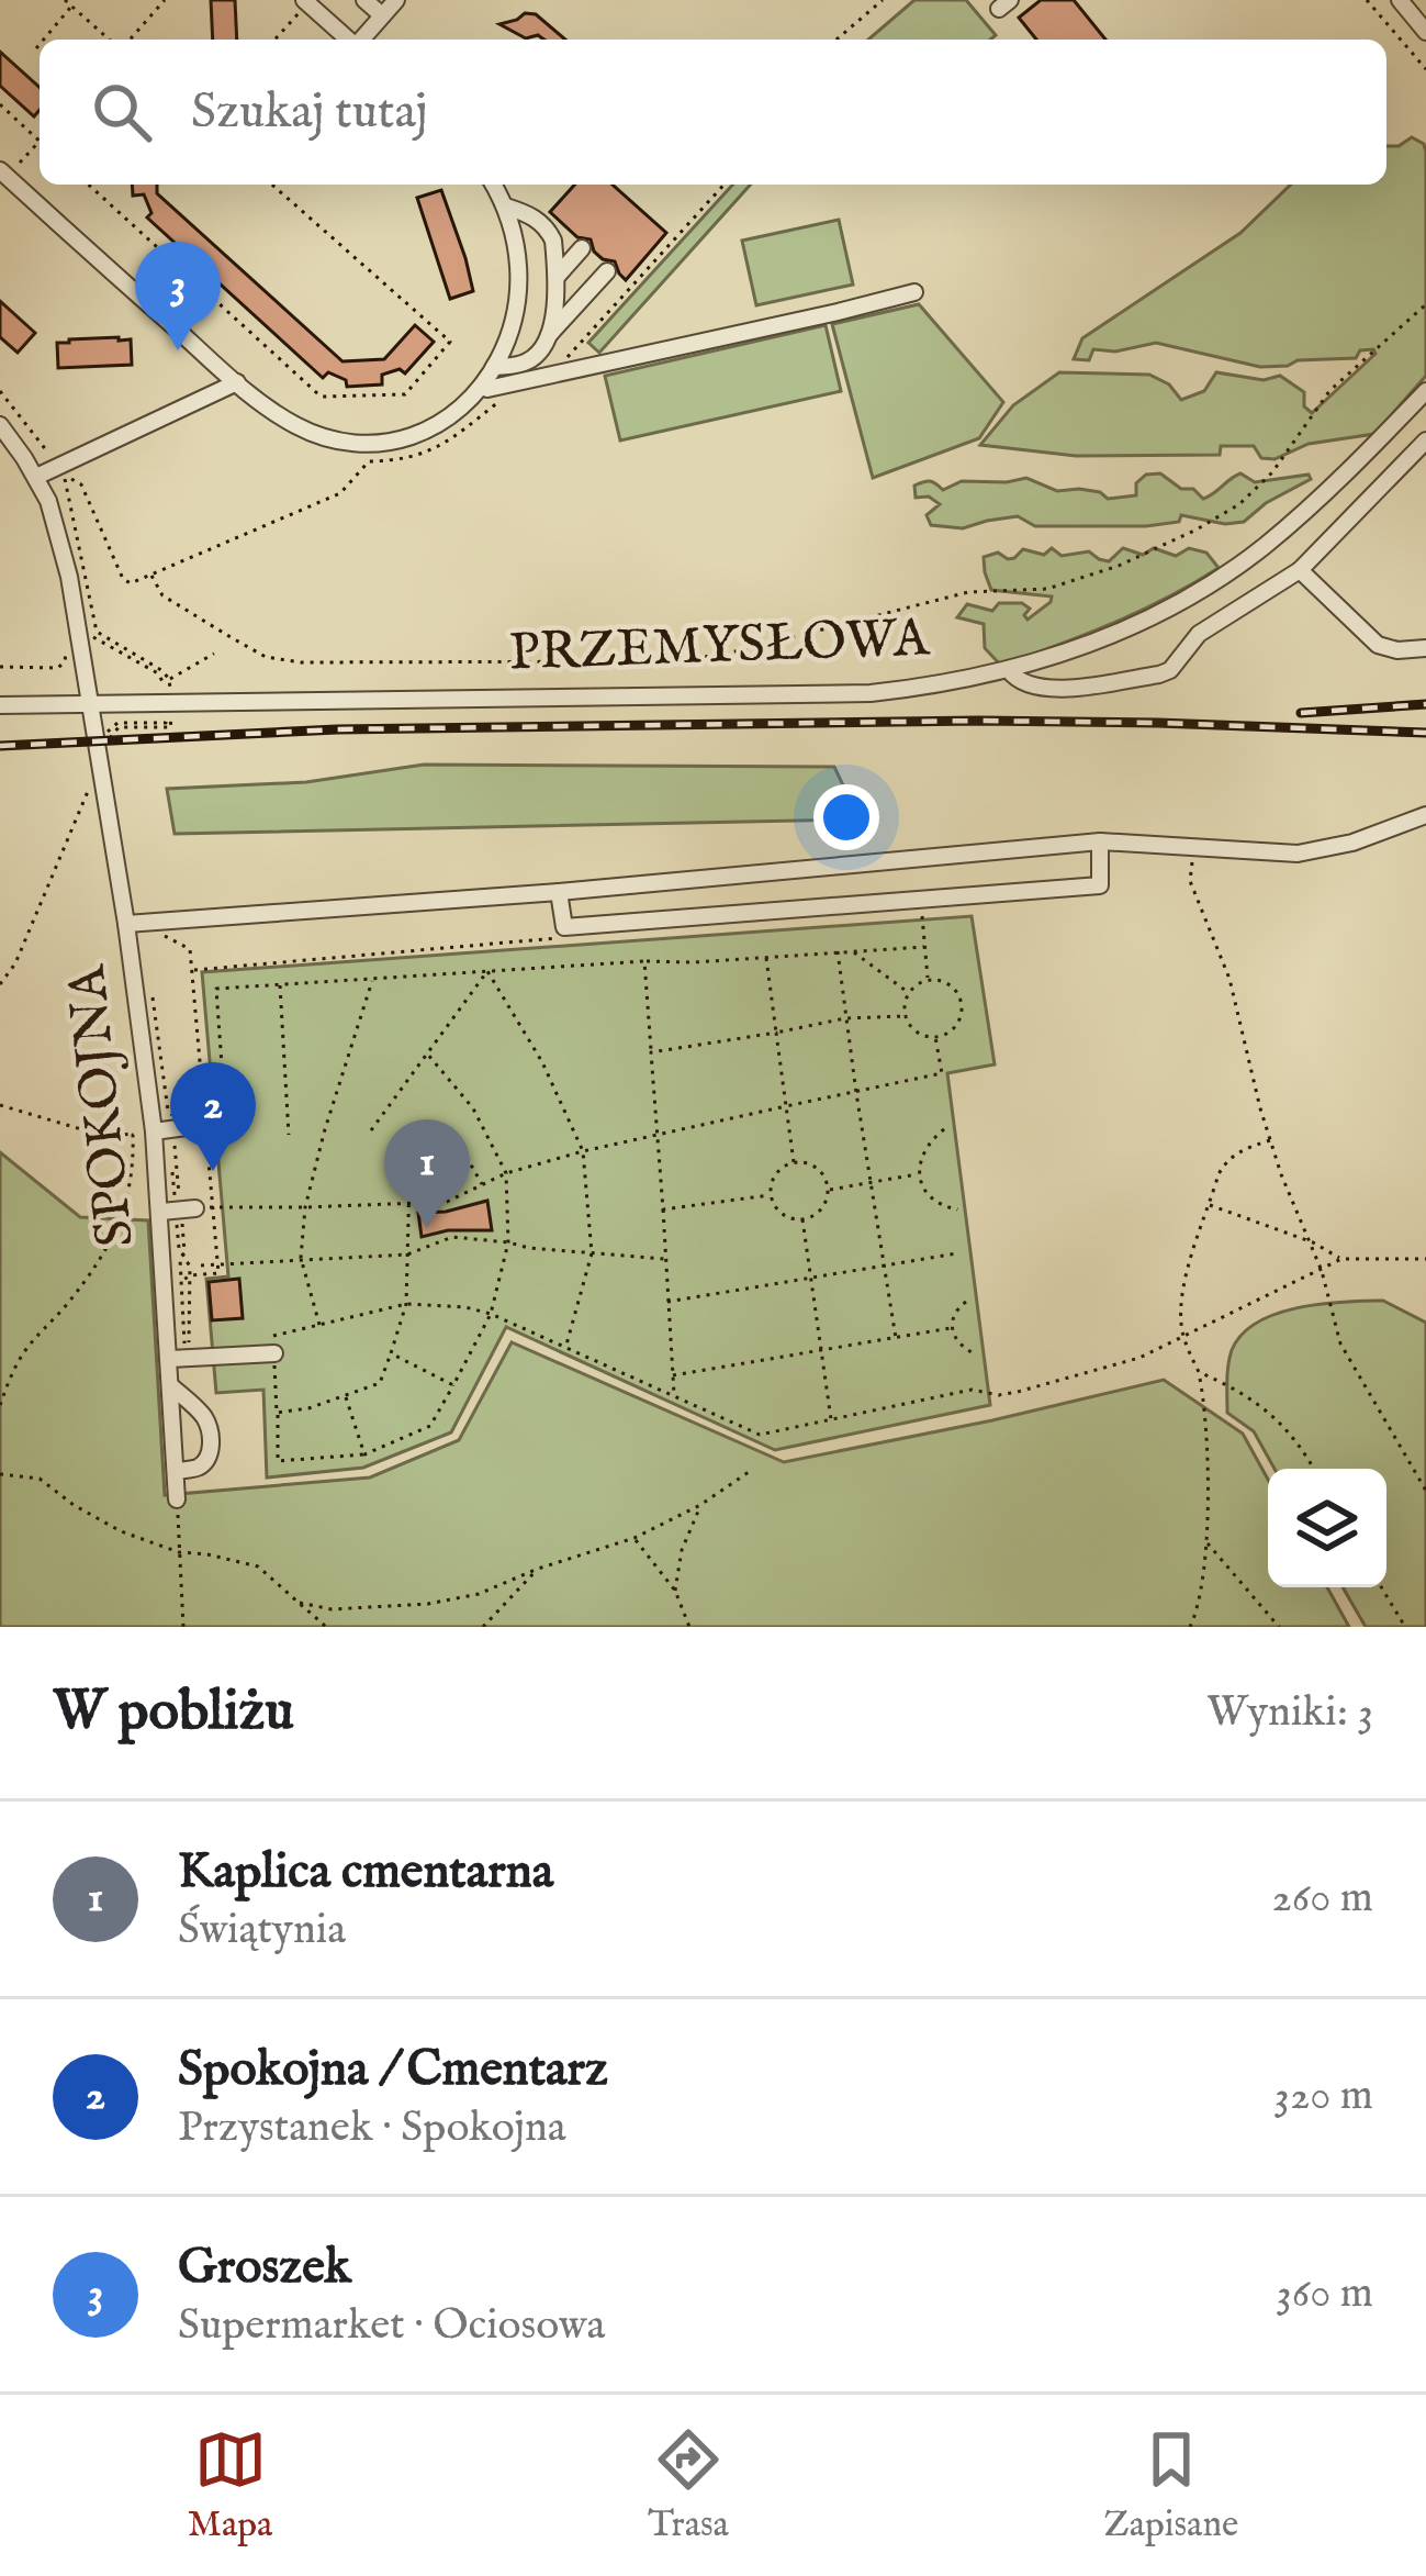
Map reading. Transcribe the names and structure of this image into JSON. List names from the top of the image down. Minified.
{"streets":{"street":["PRZEMYSŁOWA","SPOKOJNA"]},"crossings":[["PRZEMYSŁOWA","SPOKOJNA"]],"page":{"search":"Szukaj tutaj","pins":["3","2","1"],"heading":["W pobliżu","Wyniki: 3"],"list":[{"mark":"1","name":"Kaplica cmentarna","note":"Świątynia","value":"260 m"},{"mark":"2","name":"Spokojna / Cmentarz","note":"Przystanek · Spokojna","value":"320 m"},{"mark":"3","name":"Groszek","note":"Supermarket · Ociosowa","value":"360 m"}],"nav":["Mapa","Trasa","Zapisane"]}}
